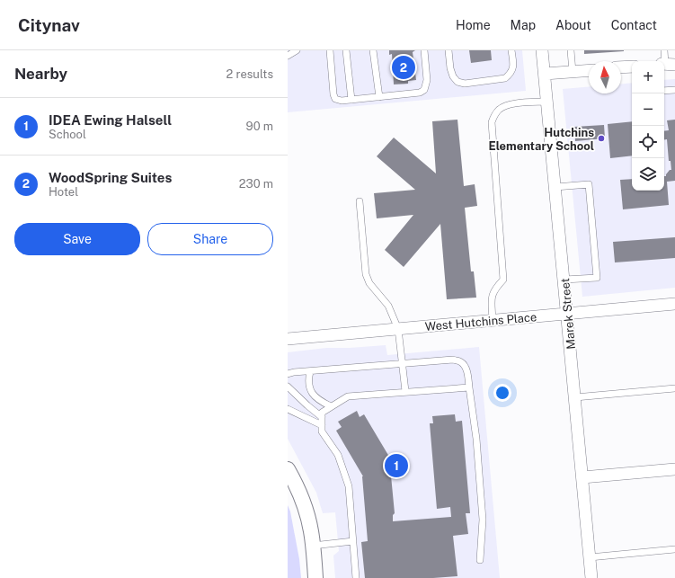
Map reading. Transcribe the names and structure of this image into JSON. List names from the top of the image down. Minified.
{"streets":{"street":["Marek Street","West Hutchins Place"]},"crossings":[["Marek Street","West Hutchins Place"]],"places":["Hutchins Elementary School"],"north":"top","page":{"header":"Citynav","nav":["Home","Map","About","Contact"],"heading":["Nearby","2 results"],"pins":["2","1"],"map_buttons":["+","−"],"list":[{"mark":"1","name":"IDEA Ewing Halsell","note":"School","value":"90 m"},{"mark":"2","name":"WoodSpring Suites","note":"Hotel","value":"230 m"}],"buttons":["Save","Share"]}}
